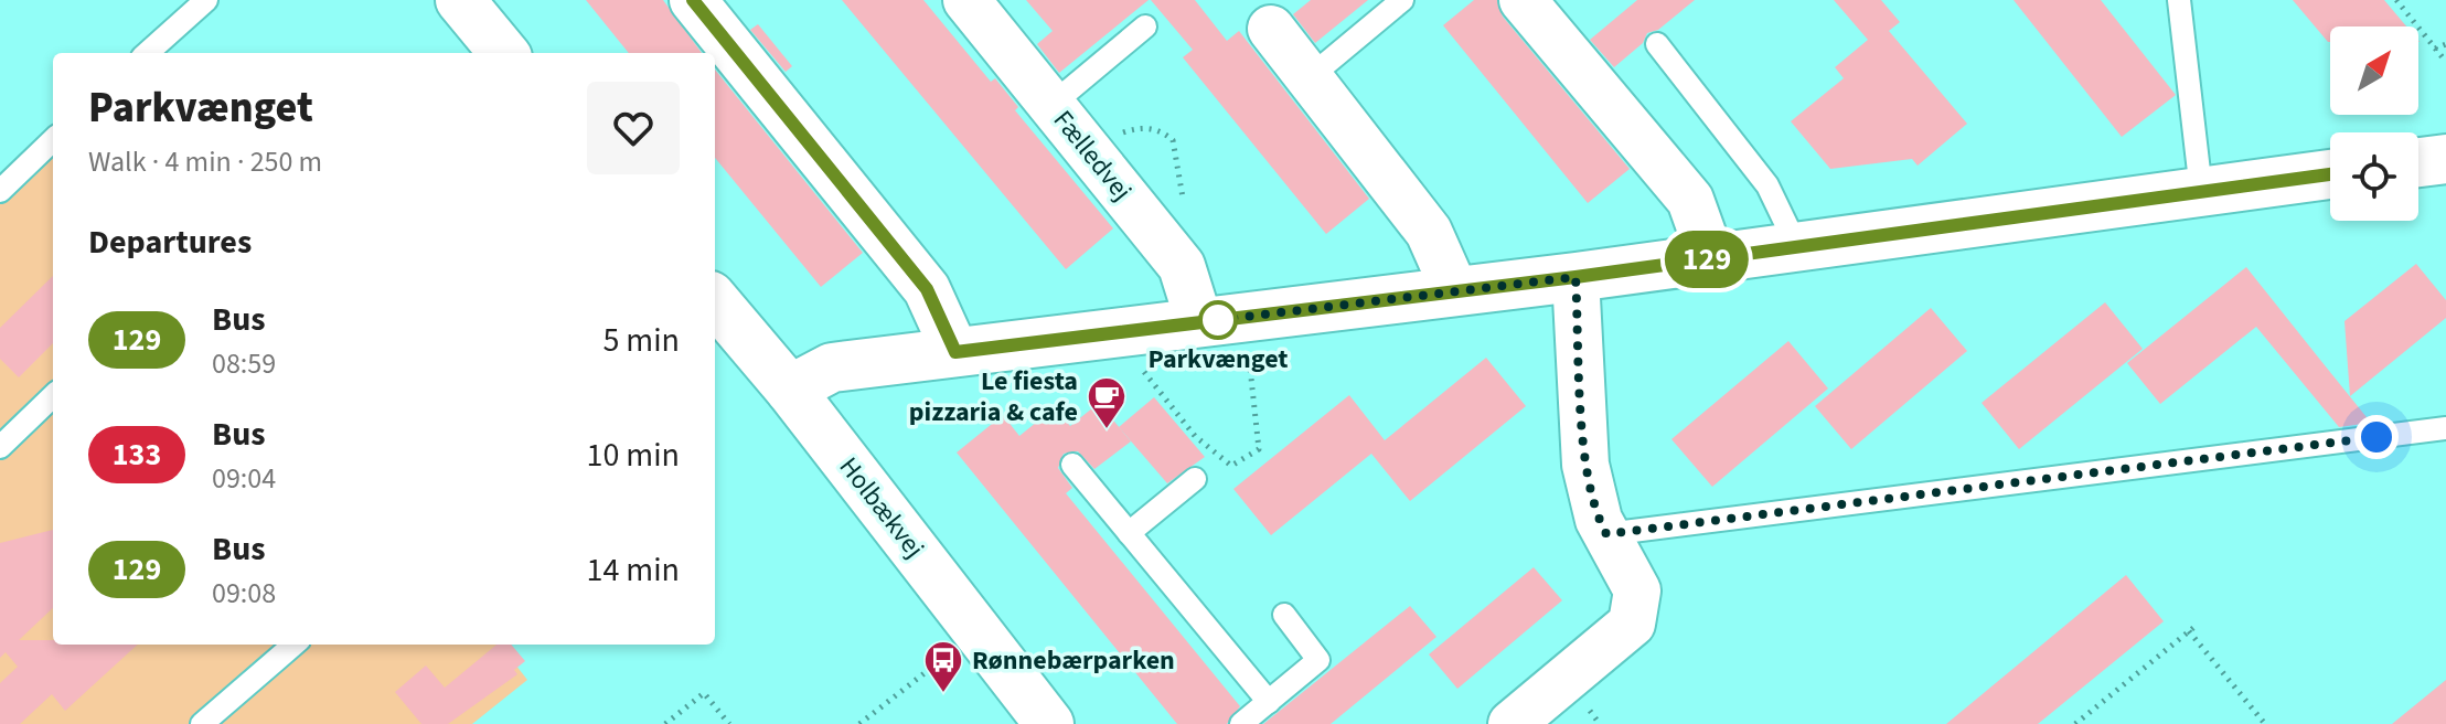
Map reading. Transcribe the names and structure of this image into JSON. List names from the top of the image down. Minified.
{"streets":{"street":["Fælledvej","Holbækvej"]},"places":{"other":["Parkvænget"],"cafe":["Le fiesta pizzaria & cafe"],"bus stop":["Rønnebærparken"]},"lines":["bus line 129"],"north":"top right","page":{"on_map":"129","heading":[["Parkvænget","Walk · 4 min · 250 m"],"Departures"],"list":[{"mark":"129","name":"Bus","note":"08:59","value":"5 min"},{"mark":"133","name":"Bus","note":"09:04","value":"10 min"},{"mark":"129","name":"Bus","note":"09:08","value":"14 min"}]}}
